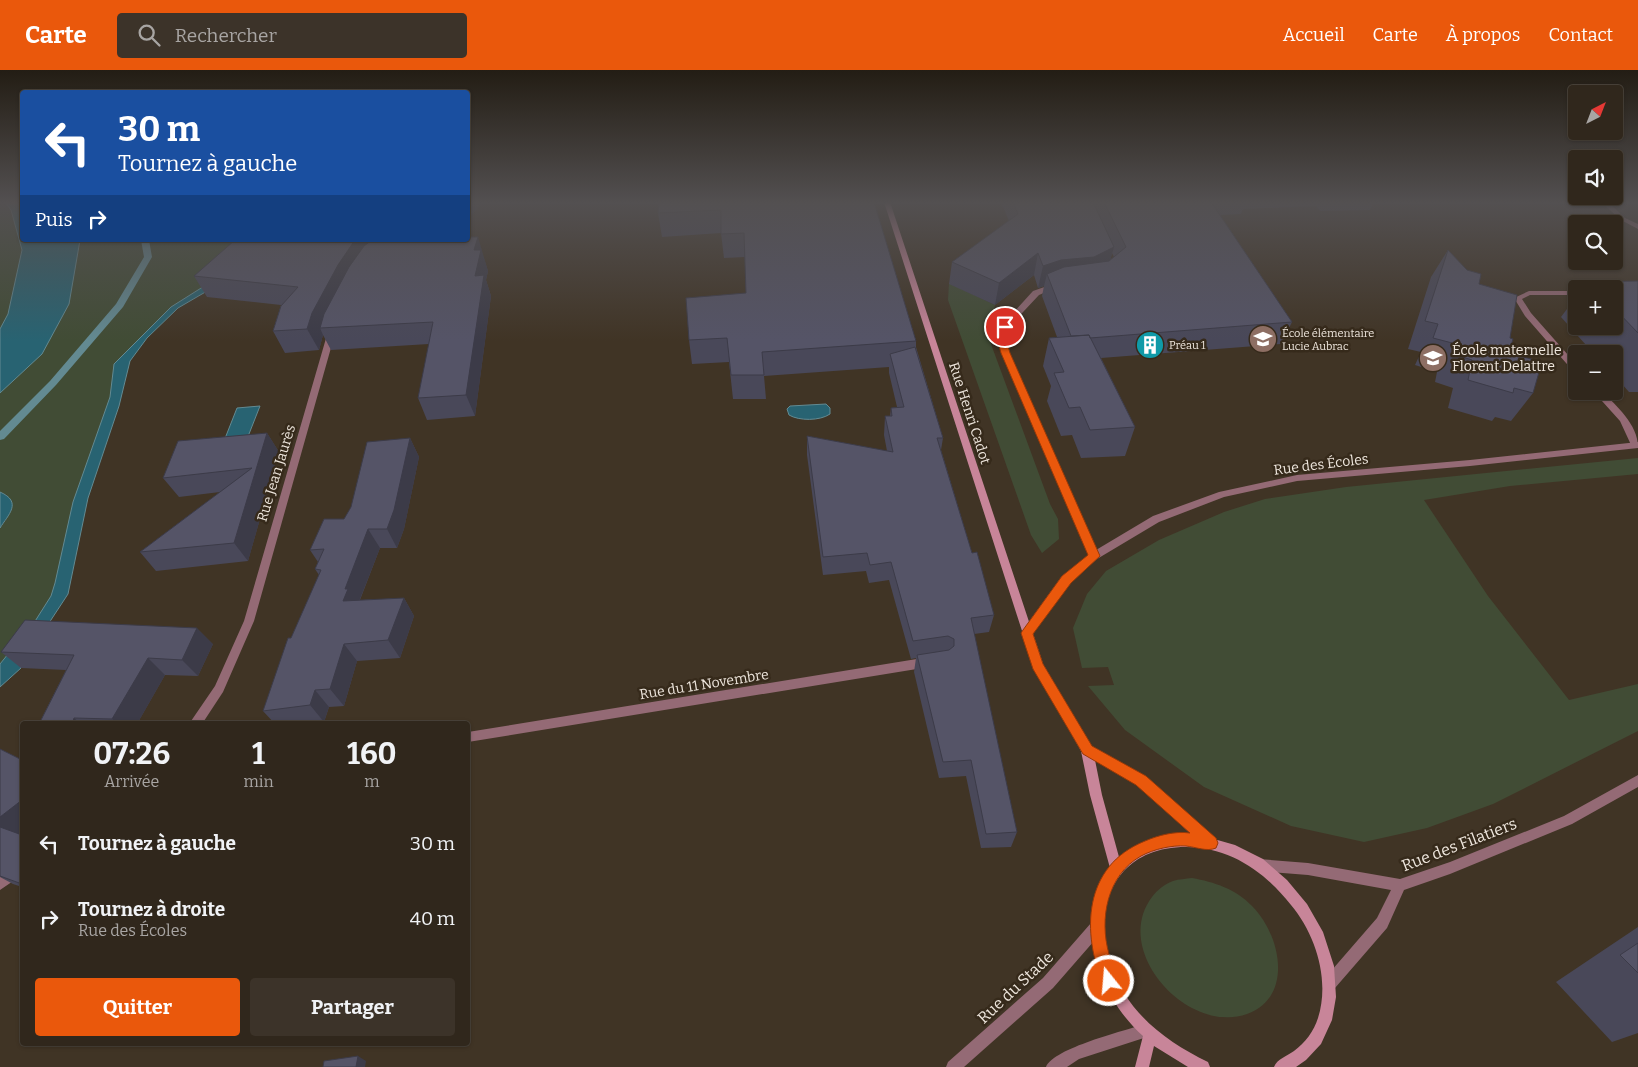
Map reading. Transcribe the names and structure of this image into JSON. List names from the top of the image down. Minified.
{"streets":{"main road":["Rue Henri Cadot"],"street":["Rue des Écoles","Rue Jean Jaurès","Rue du 11 Novembre","Rue des Filatiers","Rue du Stade"]},"crossings":[["Rue Henri Cadot","Rue des Écoles"]],"places":{"school or university":["École élémentaire Lucie Aubrac","École maternelle Florent Delattre"],"building":["Préau 1"]},"north":"top right","page":{"header":"Carte","search":"Rechercher","nav":["Accueil","Carte","À propos","Contact"],"map_buttons":["+","−"],"turn":["30 m","Tournez à gauche"],"then":"Puis","eta":["07:26","Arrivée","1","min","160","m"],"list":[{"name":"Tournez à gauche","value":"30 m"},{"name":"Tournez à droite","note":"Rue des Écoles","value":"40 m"}],"buttons":["Quitter","Partager"]}}
